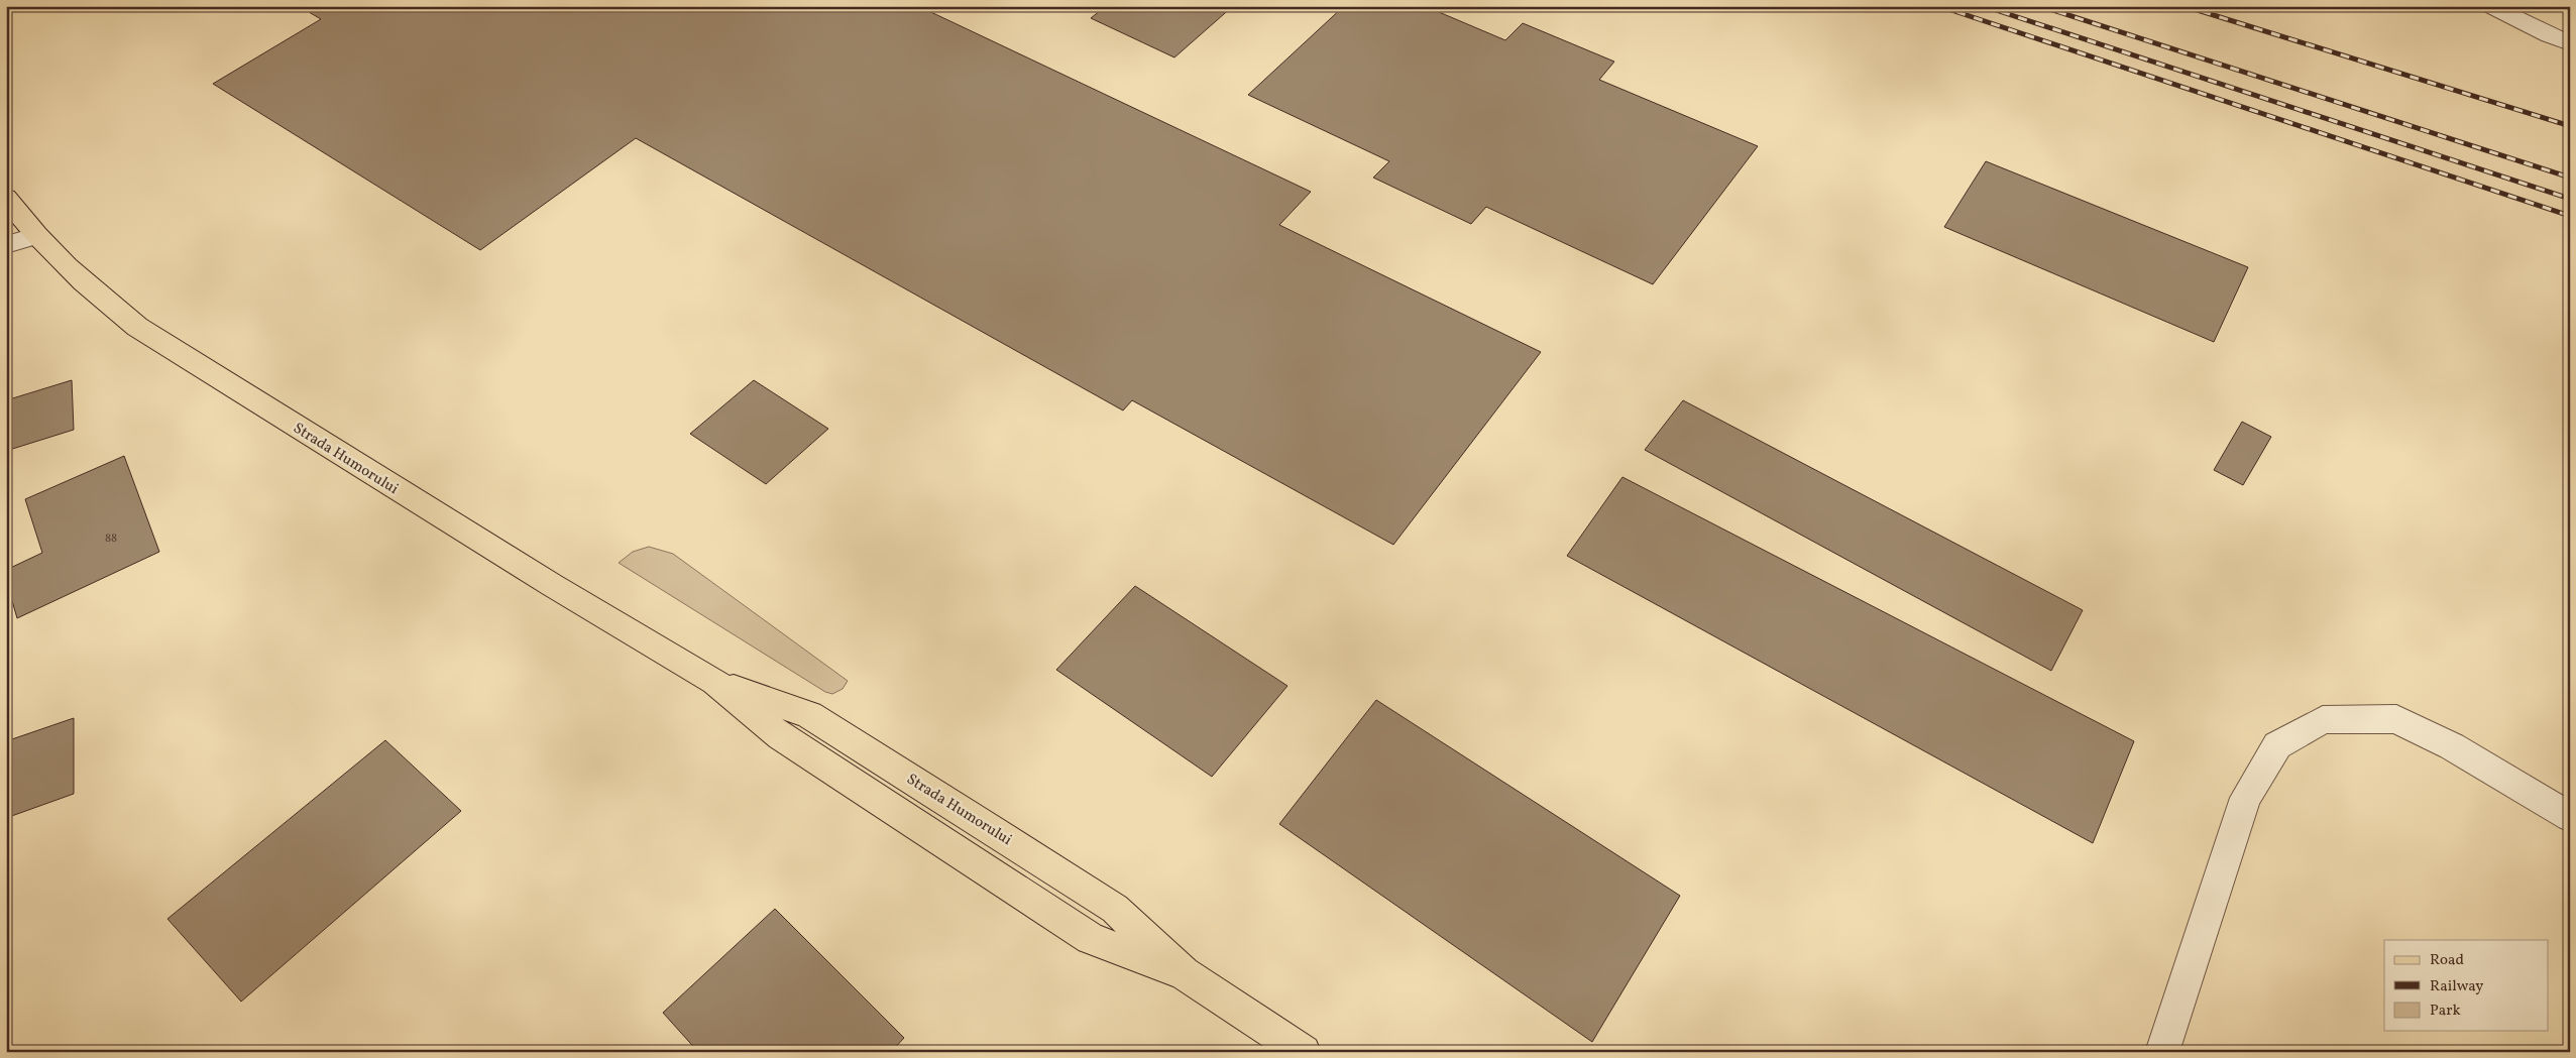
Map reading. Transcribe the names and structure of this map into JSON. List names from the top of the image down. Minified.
{"streets":{"main road":["Strada Humorului"]},"house_numbers":["88"],"legend":["Road","Railway","Park"]}
